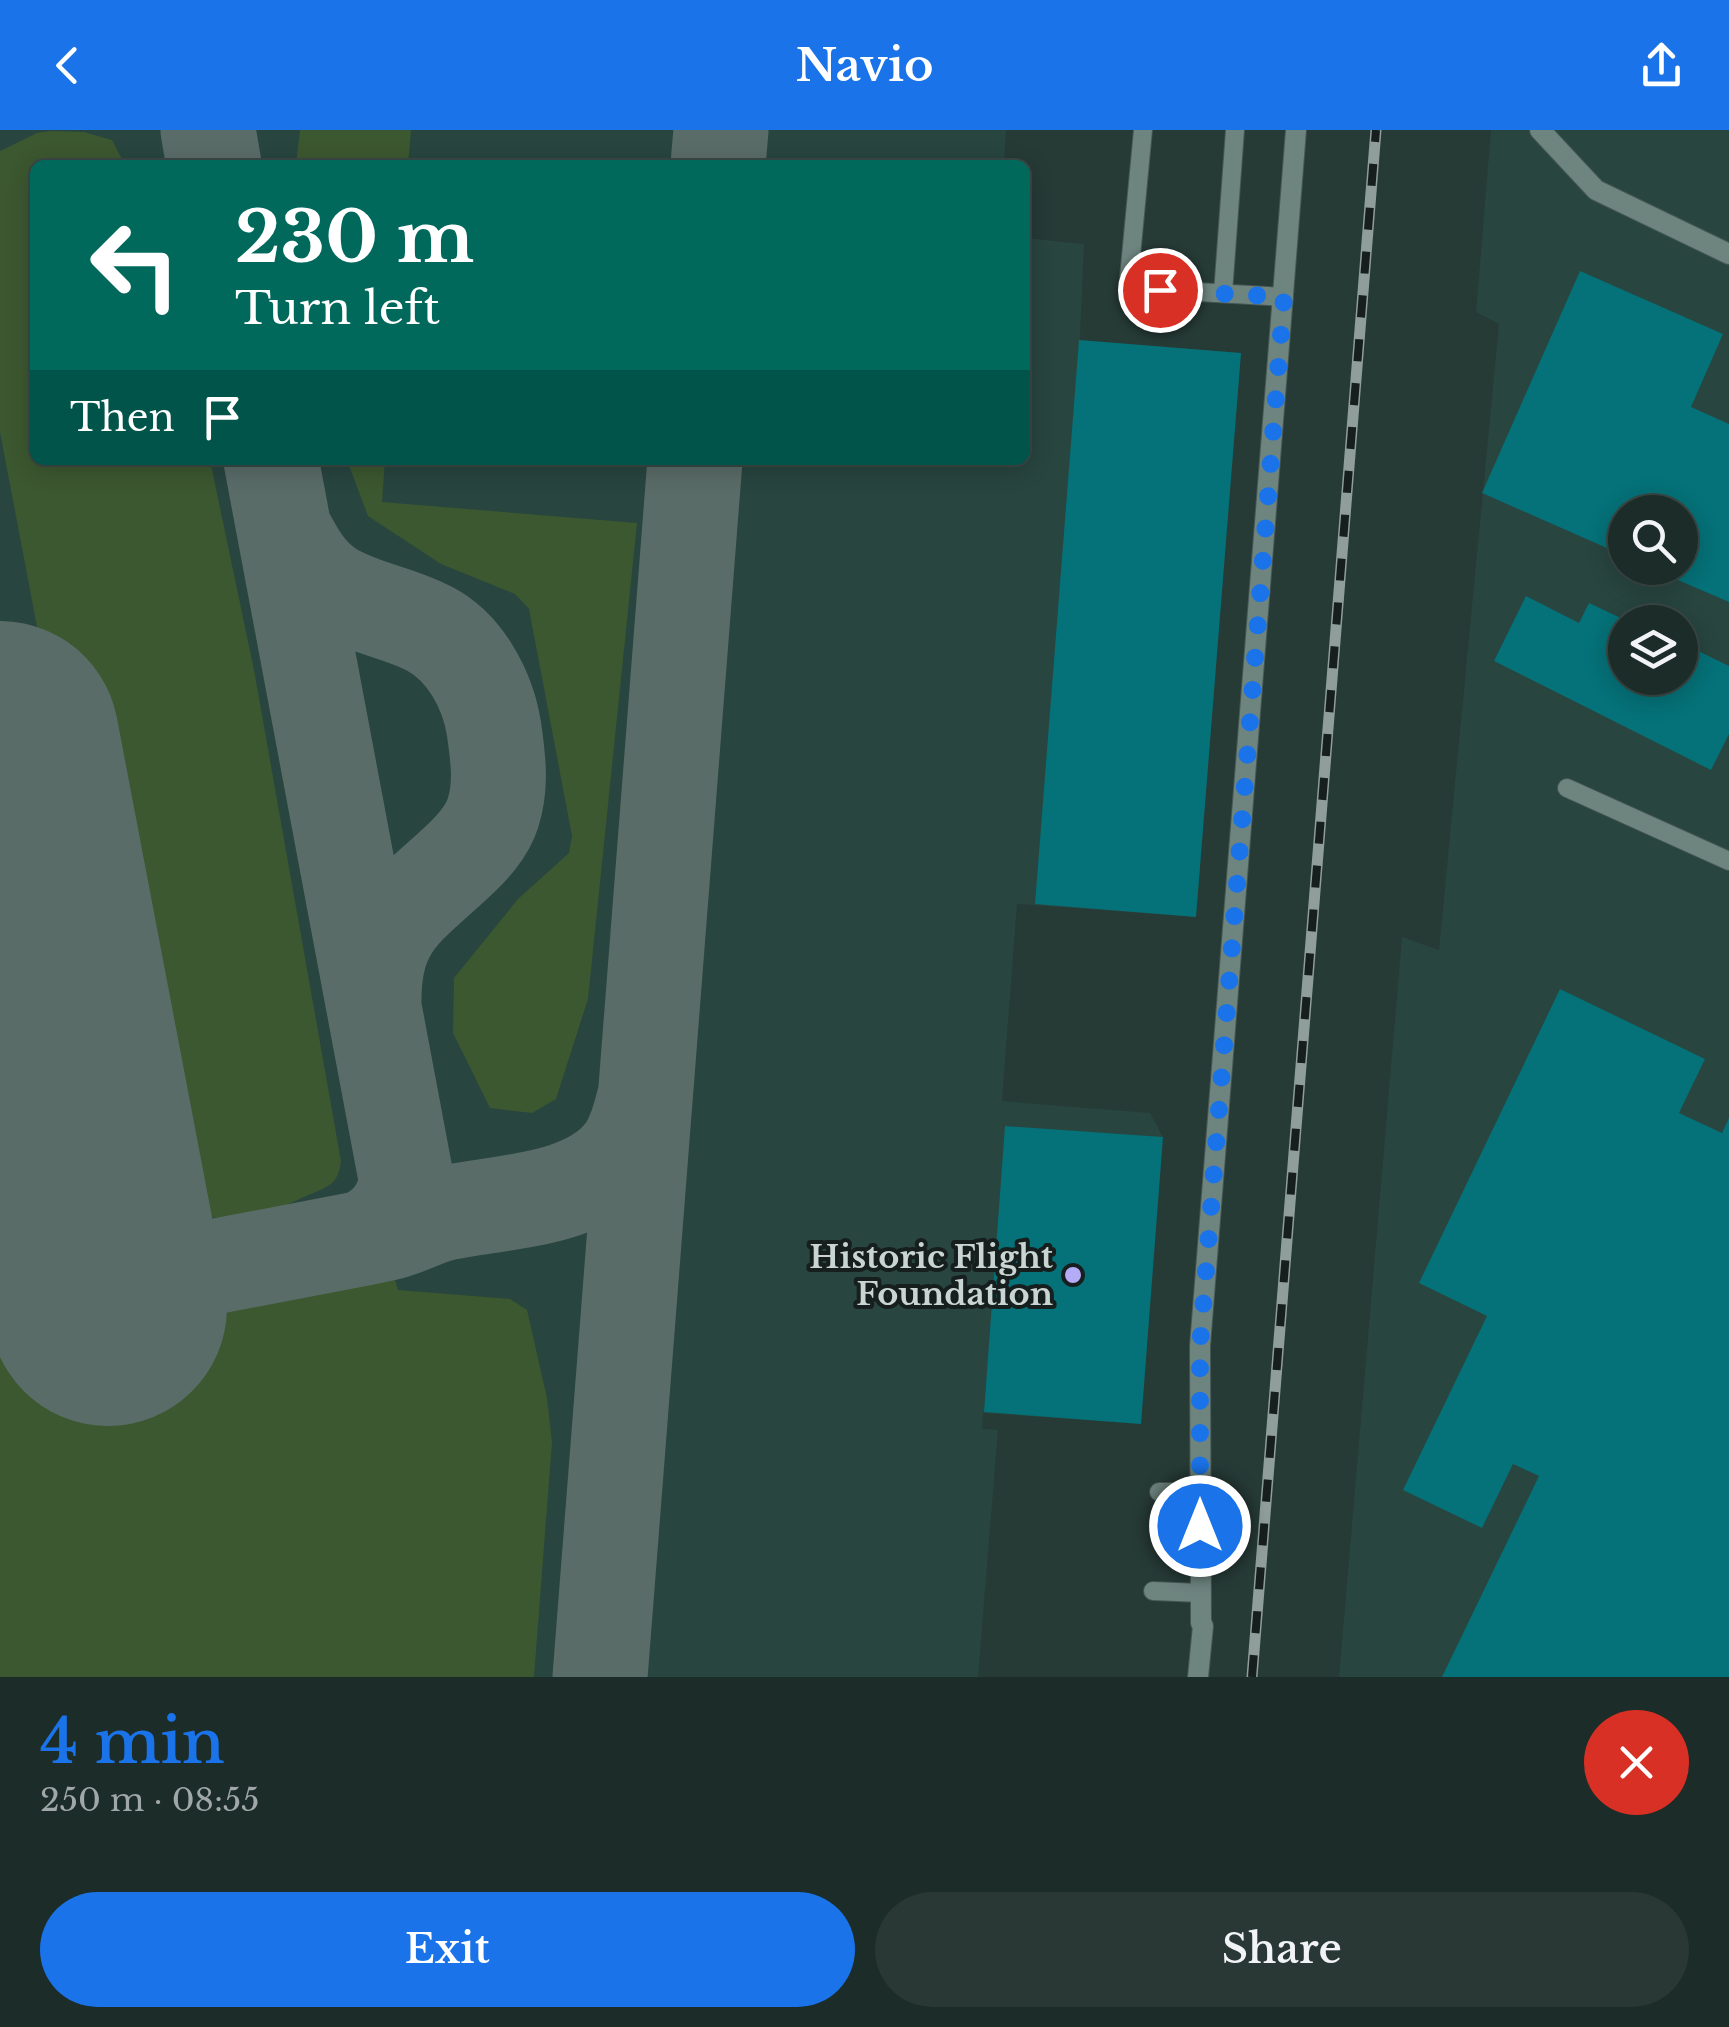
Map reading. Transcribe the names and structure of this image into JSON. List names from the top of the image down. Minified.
{"places":["Historic Flight Foundation"],"page":{"header":"Navio","turn":["230 m","Turn left"],"then":"Then","heading":["4 min","250 m · 08:55"],"buttons":["Exit","Share"]}}
